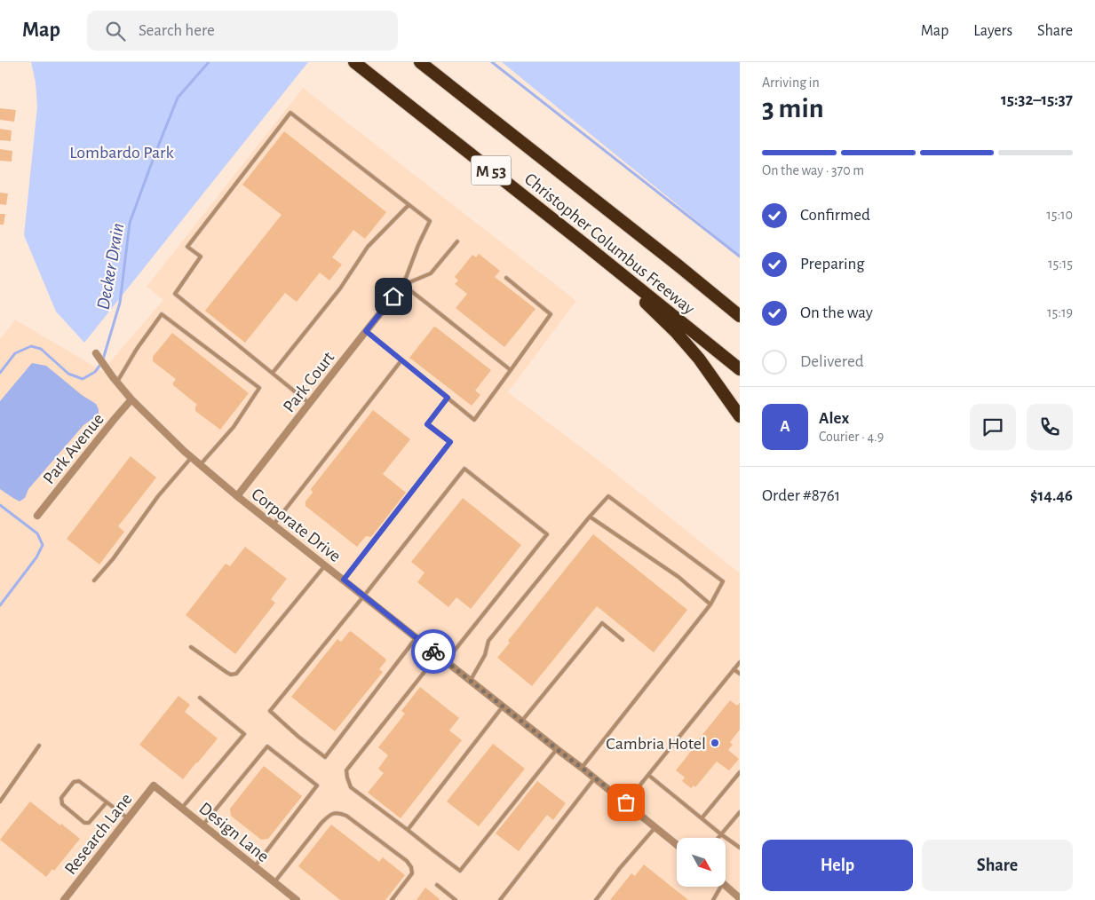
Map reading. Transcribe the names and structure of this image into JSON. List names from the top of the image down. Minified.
{"streets":{"highway":["M 53","Christopher Columbus Freeway"],"street":["Park Court","Park Avenue","Corporate Drive","Design Lane","Research Lane"]},"crossings":[["Park Court","Corporate Drive"],["Park Avenue","Corporate Drive"],["Design Lane","Research Lane"]],"water":["Decker Drain"],"parks":["Lombardo Park"],"places":["Cambria Hotel"],"north":"bottom right","page":{"header":"Map","search":"Search here","nav":["Map","Layers","Share"],"heading":["3 min","Arriving in","15:32–15:37"],"panel":["Alex","Courier · 4.9","Order #8761","$14.46"],"bar":"On the way · 370 m","list":[["Confirmed","15:10"],["Preparing","15:15"],["On the way","15:19"],"Delivered"],"round":"A","buttons":["Help","Share"]}}
